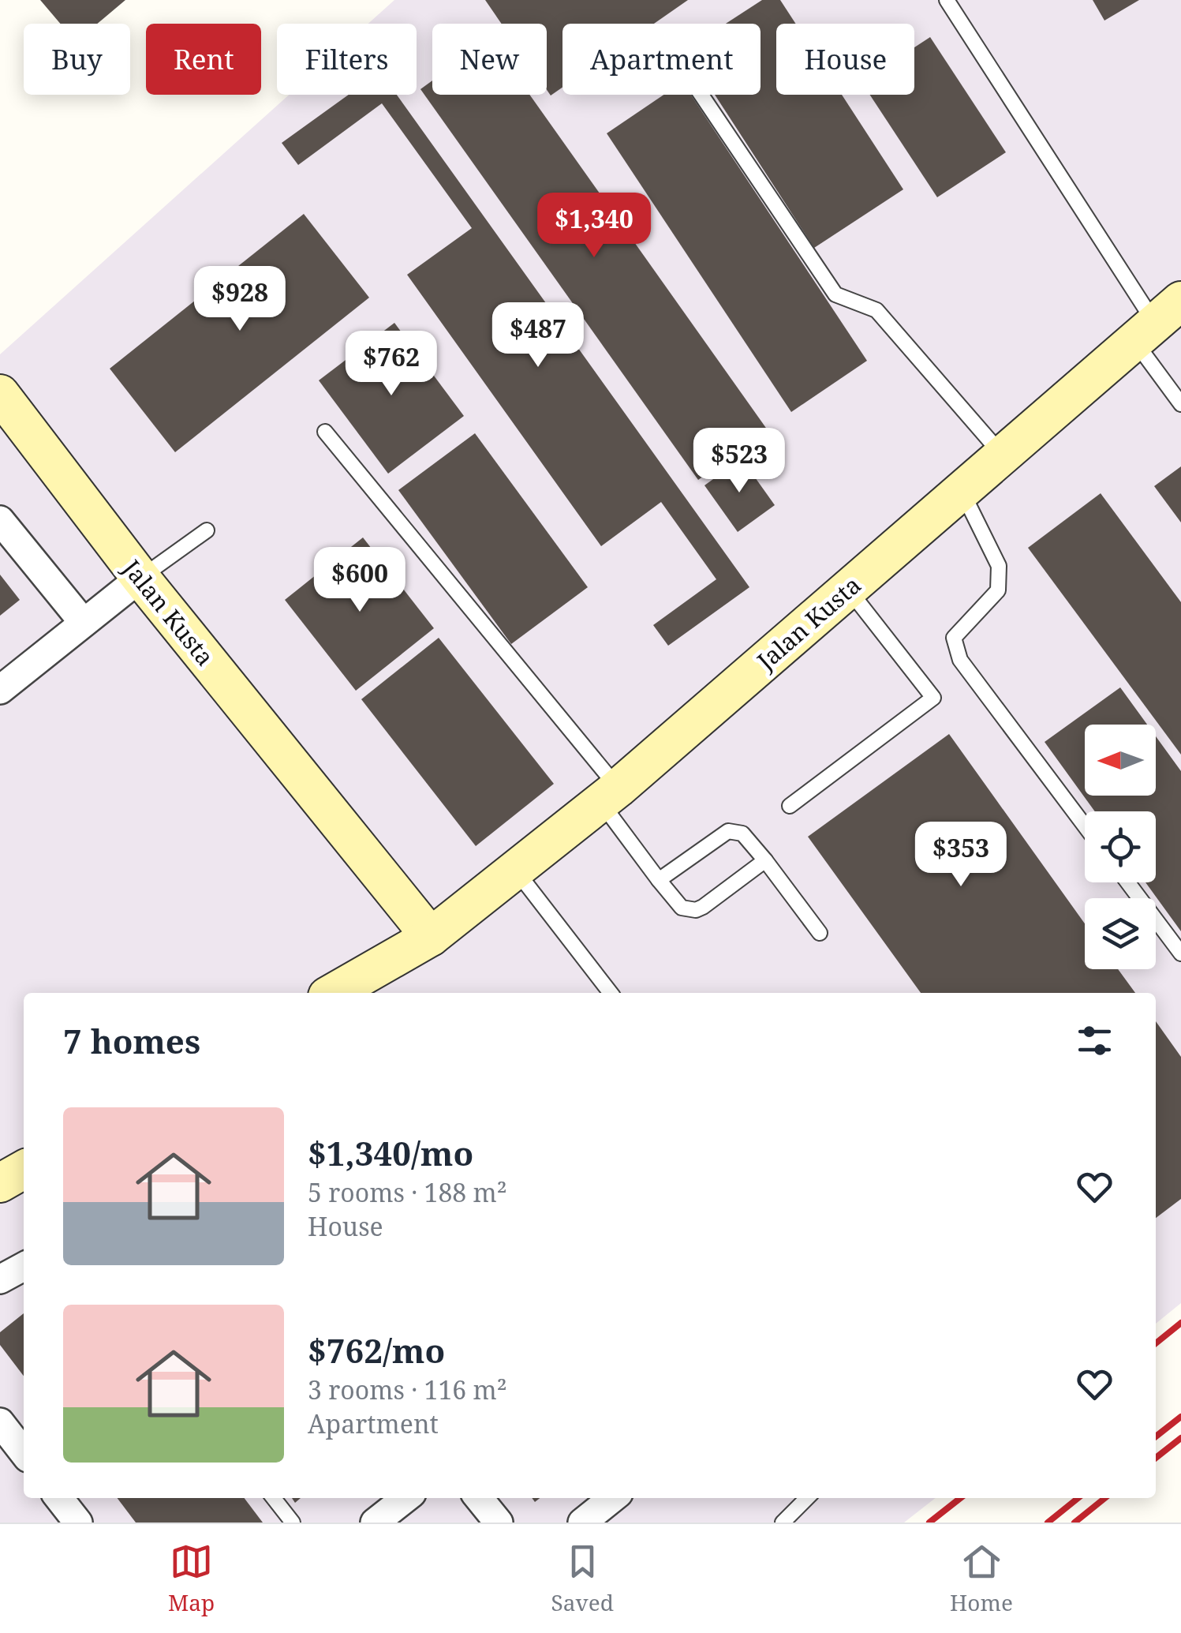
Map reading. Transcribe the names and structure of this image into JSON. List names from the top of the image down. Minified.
{"streets":{"street":["Jalan Kusta"]},"north":"left","page":{"chip":["Buy","Rent","Filters","New","Apartment","House"],"price":["$1,340","$928","$487","$762","$523","$600","$353"],"heading":"7 homes","list":[{"name":"$1,340/mo","note":"5 rooms · 188 m² · House"},{"name":"$762/mo","note":"3 rooms · 116 m² · Apartment"}],"tabs":["Map","Saved","Home"]}}
